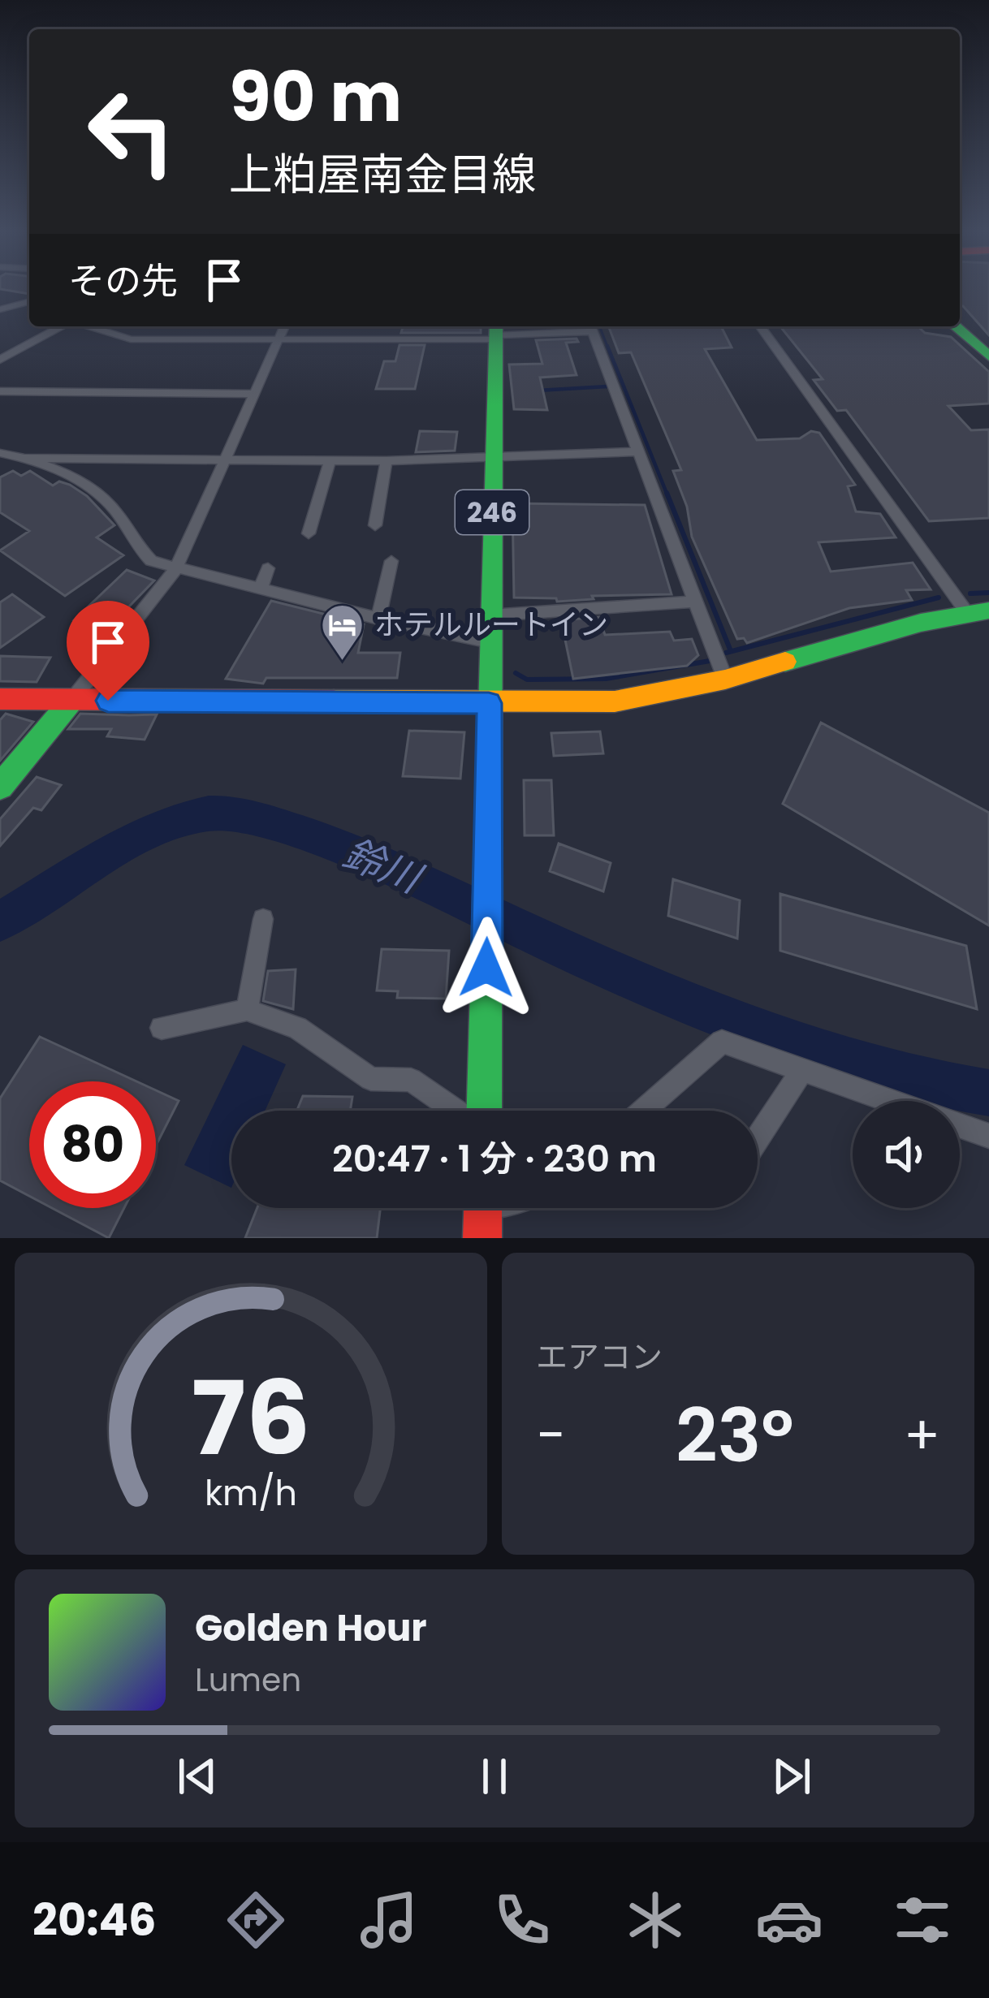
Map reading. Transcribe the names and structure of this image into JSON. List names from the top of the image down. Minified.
{"streets":{"main road":["246"]},"water":["鈴川"],"places":{"hotel":["ホテルルートイン"]},"page":{"turn":["90 m","上粕屋南金目線"],"then":"その先","limit":"80","trip":"20:47 · 1 分 · 230 m","tile":"エアコン","heat":["−","23°","+"],"song":["Golden Hour","Lumen"],"tabs":"20:46","gauge":["76","km/h"]}}
